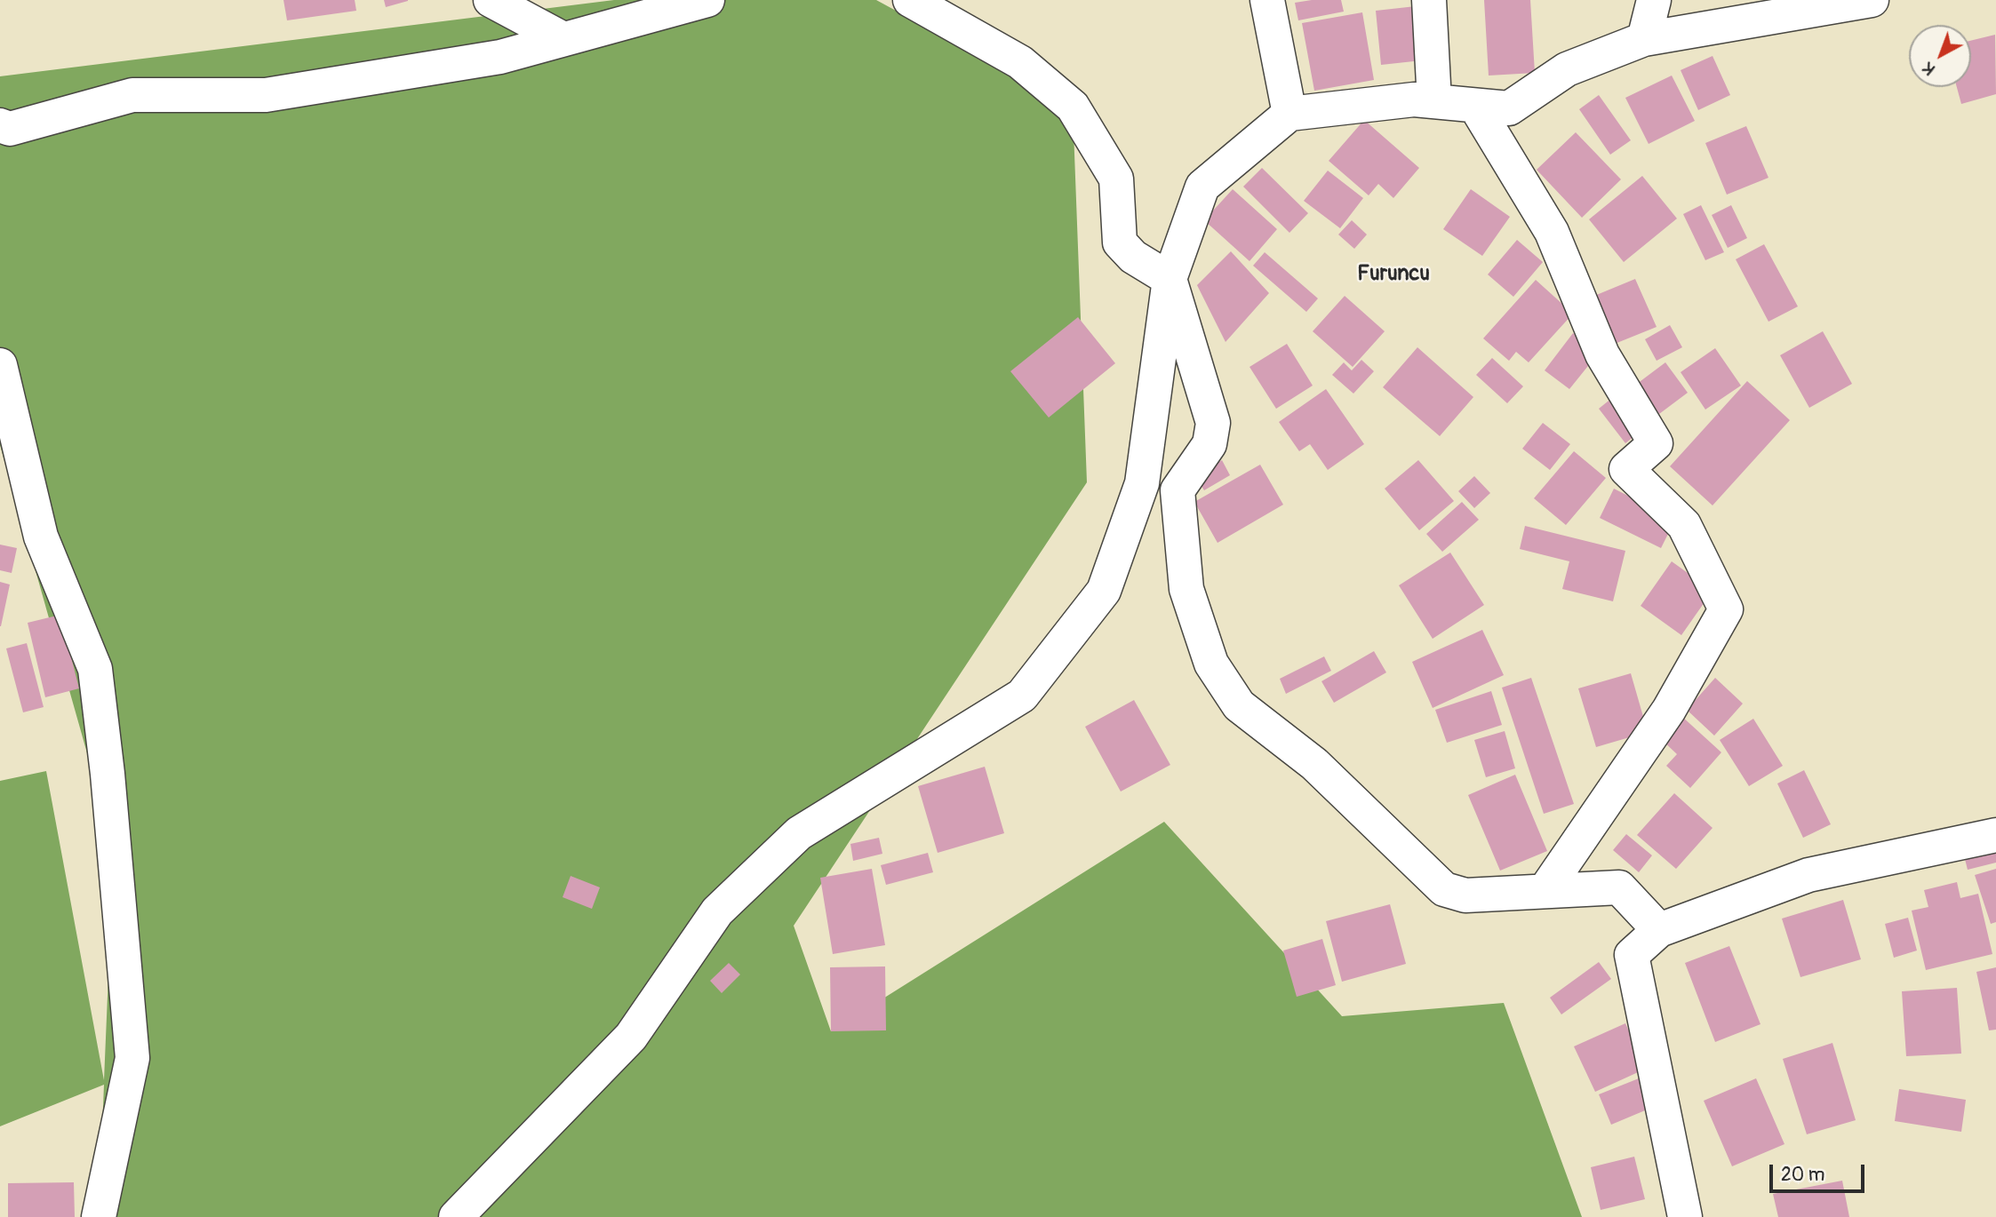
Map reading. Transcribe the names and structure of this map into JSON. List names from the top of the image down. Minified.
{"districts":["Furuncu"],"scale_bar":"20 m","north":"bottom left"}
